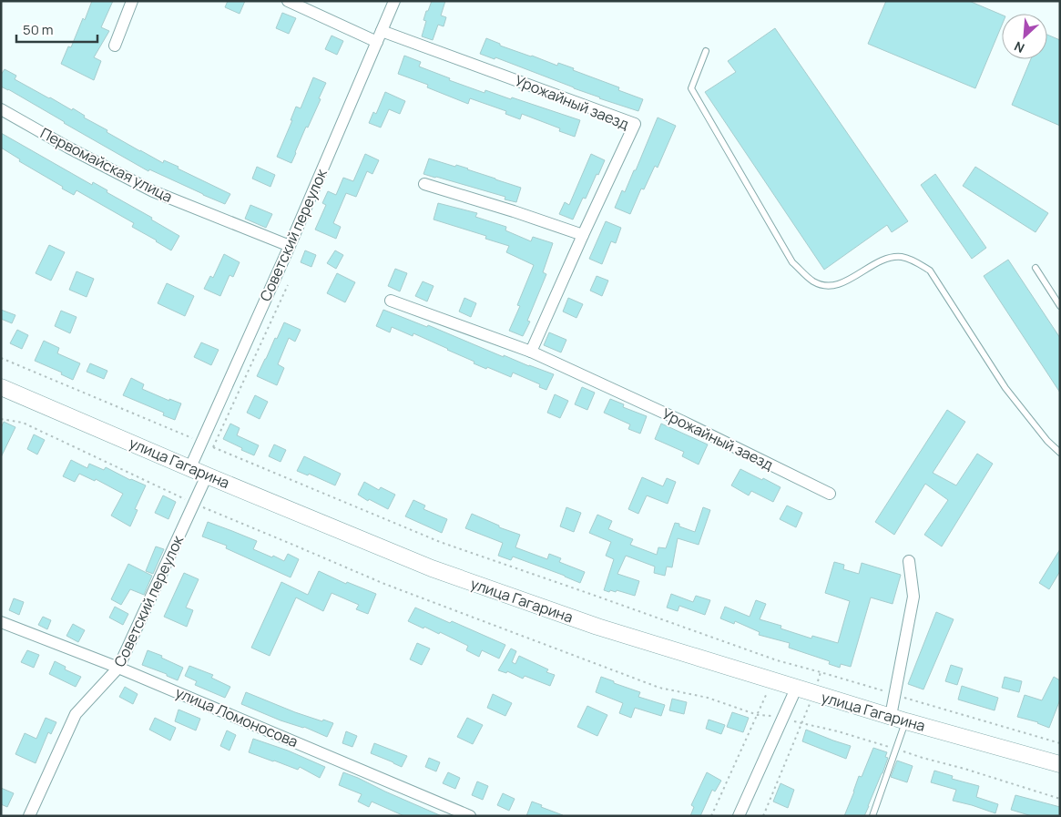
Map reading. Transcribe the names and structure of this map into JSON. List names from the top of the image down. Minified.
{"streets":{"main road":["улица Гагарина"],"street":["Урожайный заезд","Первомайская улица","Советский переулок","улица Ломоносова"]},"crossings":[["Урожайный заезд","Советский переулок"],["Первомайская улица","Советский переулок"],["Советский переулок","улица Гагарина"],["Советский переулок","улица Ломоносова"]],"scale_bar":"50 m","north":"bottom left"}
